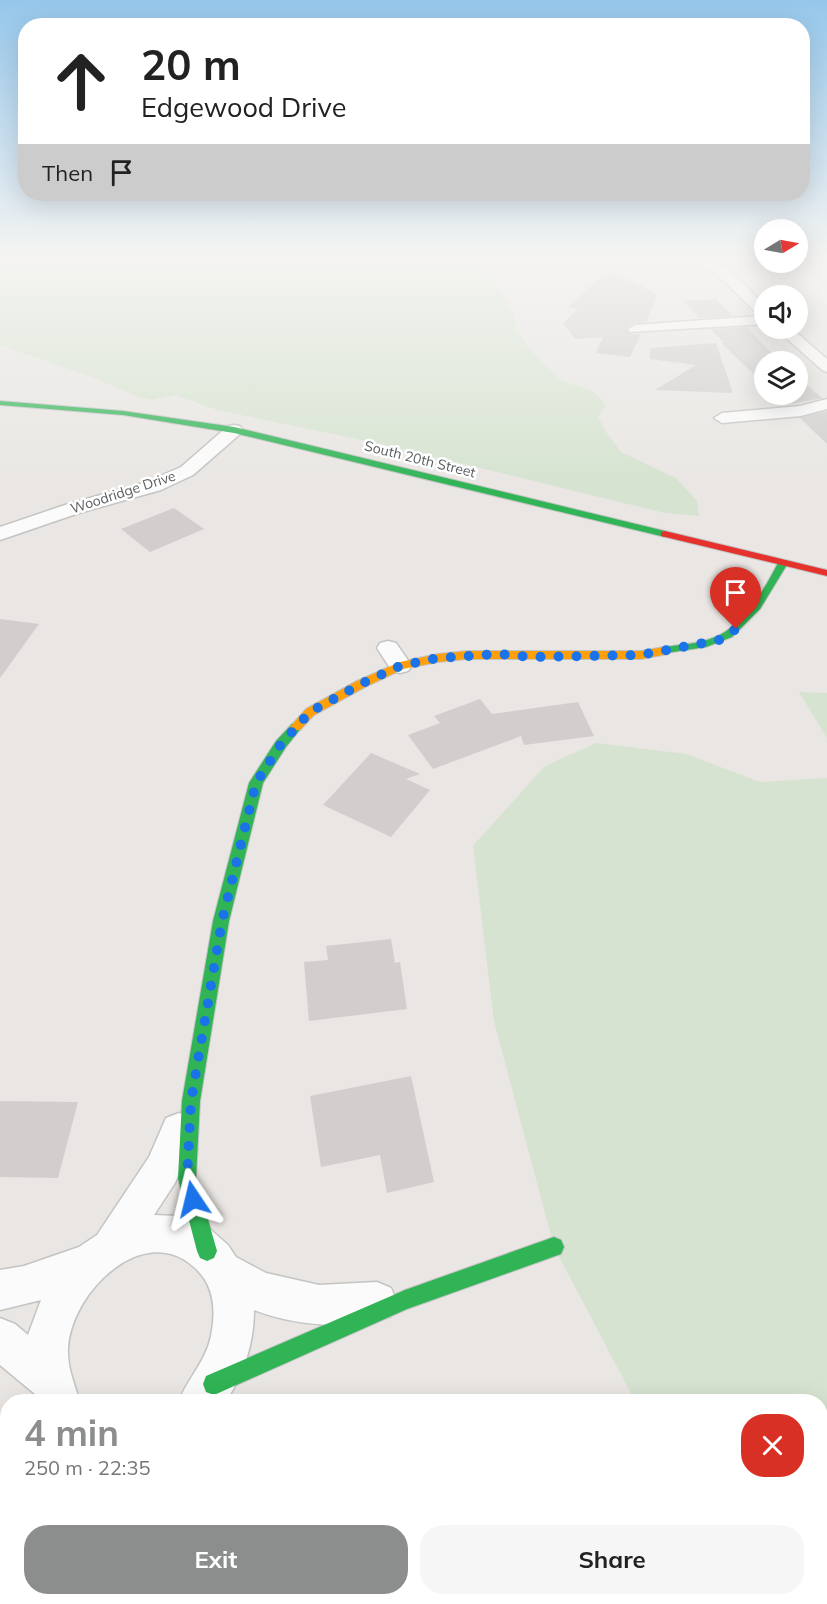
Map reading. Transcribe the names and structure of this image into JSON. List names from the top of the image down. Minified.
{"streets":{"street":["South 20th Street","Woodridge Drive"]},"crossings":[["South 20th Street","Woodridge Drive"]],"north":"right","page":{"turn":["20 m","Edgewood Drive"],"then":"Then","heading":["4 min","250 m · 22:35"],"buttons":["Exit","Share"]}}
